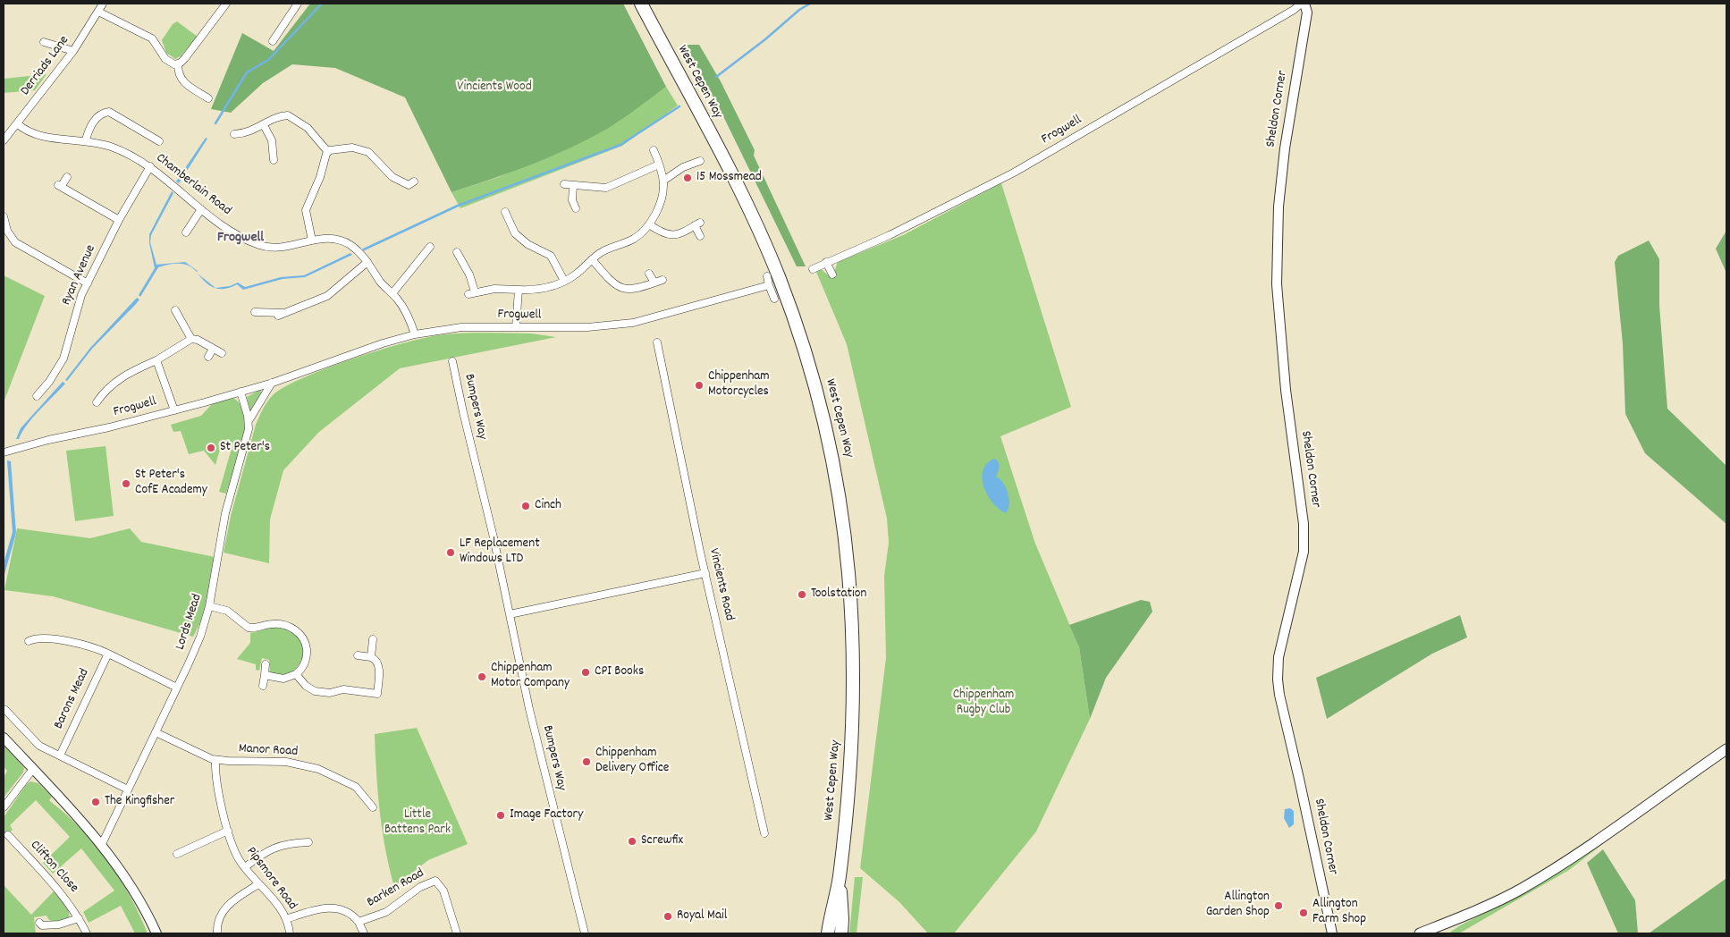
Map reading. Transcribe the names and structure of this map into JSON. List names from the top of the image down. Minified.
{"streets":{"highway":["West Cepen Way"],"street":["Derriads Lane","Sheldon Corner","Frogwell","Chamberlain Road","Ryan Avenue","Bumpers Way","Vincients Road","Lords Mead","Barons Mead","Manor Road","Clifton Close","Pipsmore Road","Barken Road"]},"crossings":[["Derriads Lane","Chamberlain Road"],["Sheldon Corner","Frogwell"],["Frogwell","Chamberlain Road"],["Frogwell","Lords Mead"],["Chamberlain Road","Ryan Avenue"],["Lords Mead","Manor Road"],["Manor Road","Pipsmore Road"],["Pipsmore Road","Barken Road"]],"districts":["Frogwell"],"parks":["Vincients Wood","Chippenham Rugby Club","Little Battens Park"],"places":["15 Mossmead","Chippenham Motorcycles","St Peter's","St Peter's CofE Academy","Cinch","LF Replacement Windows LTD","Toolstation","CPI Books","Chippenham Motor Company","Chippenham Delivery Office","The Kingfisher","Image Factory","Screwfix","Allington Garden Shop","Allington Farm Shop","Royal Mail"]}
